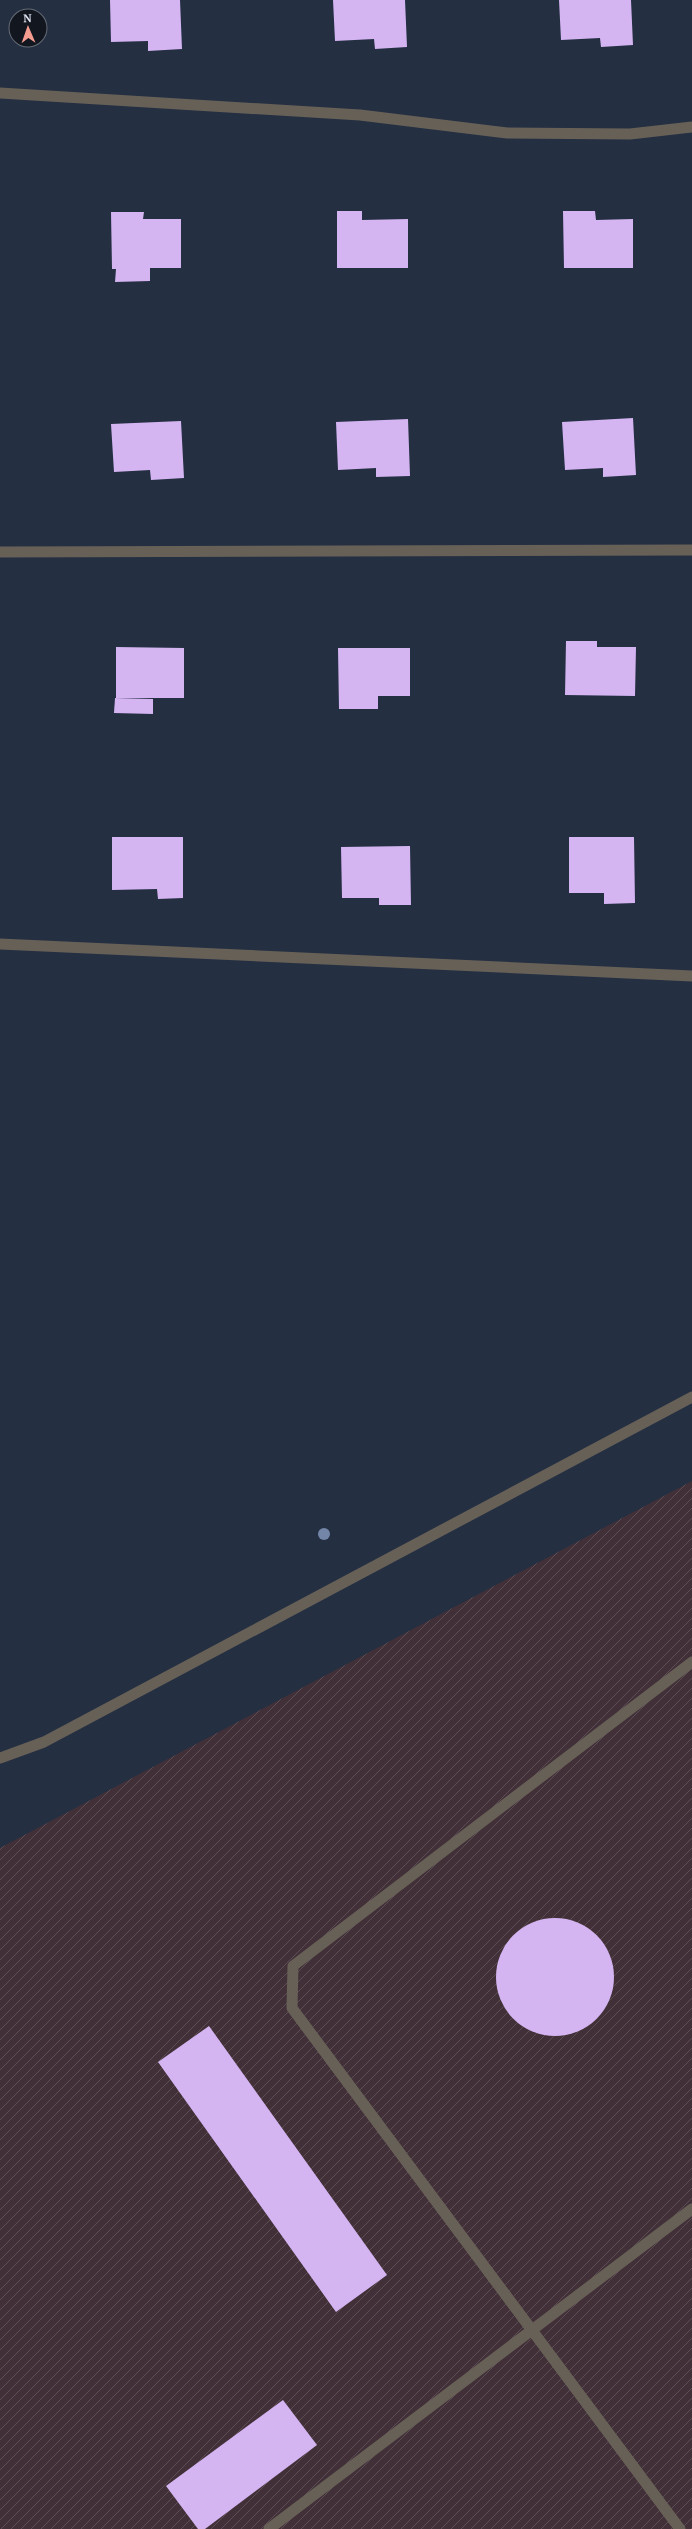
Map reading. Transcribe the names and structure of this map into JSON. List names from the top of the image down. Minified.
{"north":"top"}
